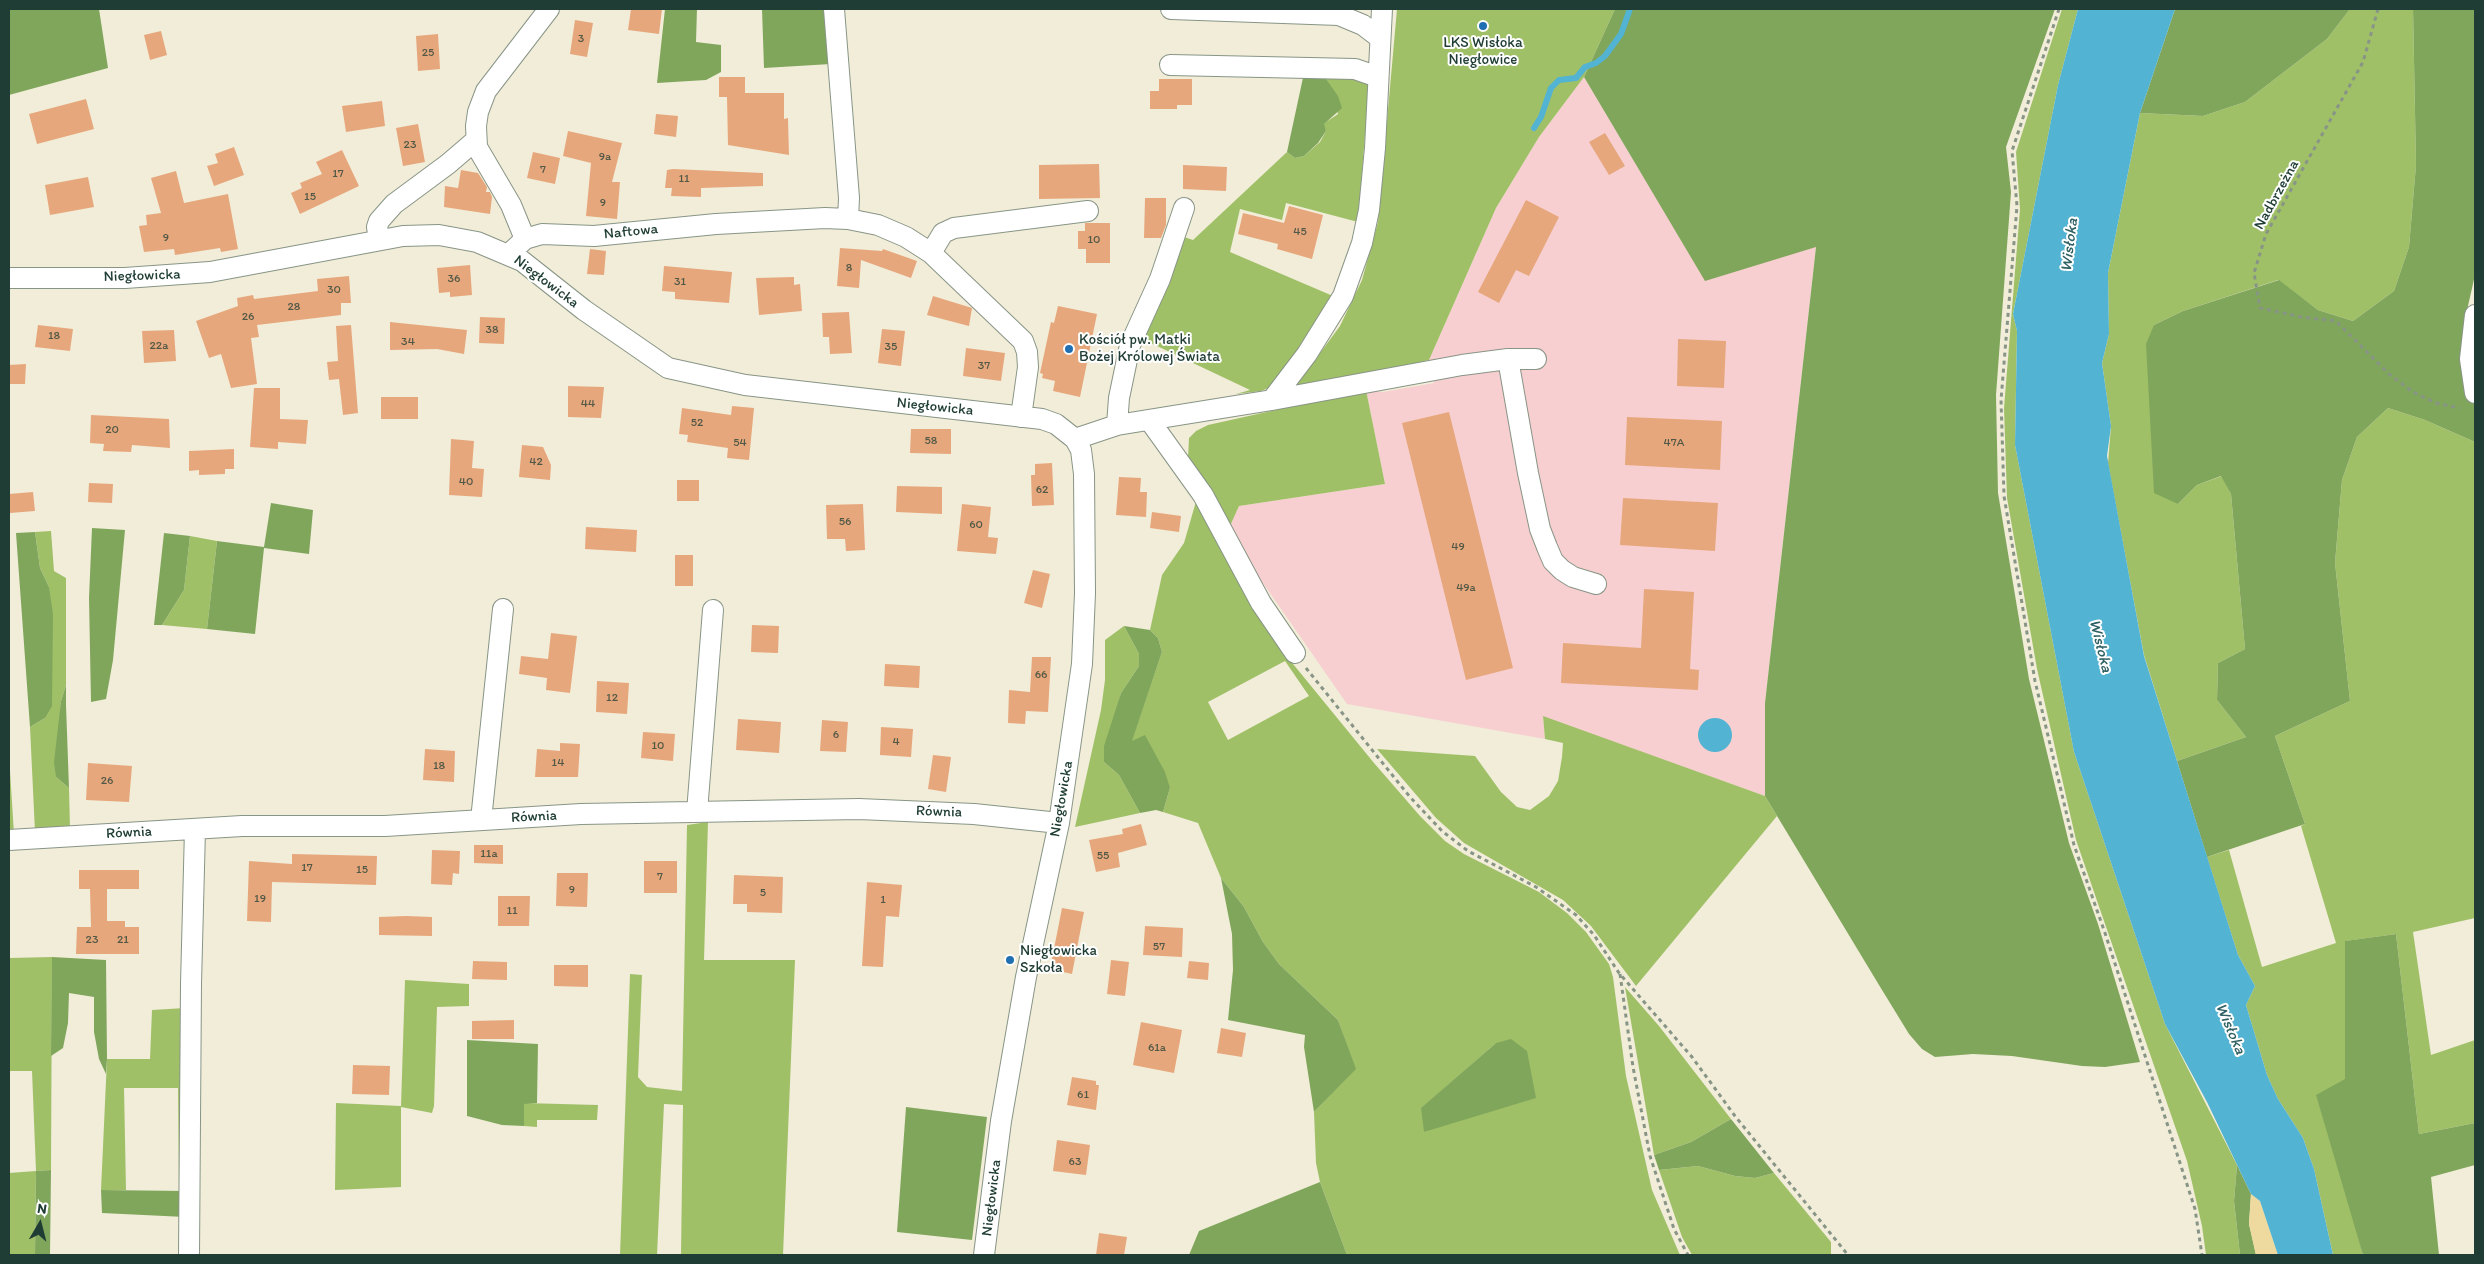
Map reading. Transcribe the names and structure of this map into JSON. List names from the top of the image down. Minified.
{"streets":{"street":["Naftowa","Niegłowicka","Równia"],"path":["Nadbrzeżna"]},"crossings":[["Naftowa","Niegłowicka"],["Niegłowicka","Równia"]],"water":["Wisłoka"],"places":["LKS Wisłoka Niegłowice","Kościół pw. Matki Bożej Królowej Świata","Niegłowicka Szkoła"],"house_numbers":["3","25","23","9a","7","17","11","15","9","45","9","10","8","36","31","30","28","26","38","18","34","22a","35","37","44","52","20","58","54","47A","42","40","62","56","60","49","49a","66","12","6","4","10","14","18","26","11a","55","17","15","7","9","5","19","1","11","23","21","57","61a","61","63"],"north":"top"}
